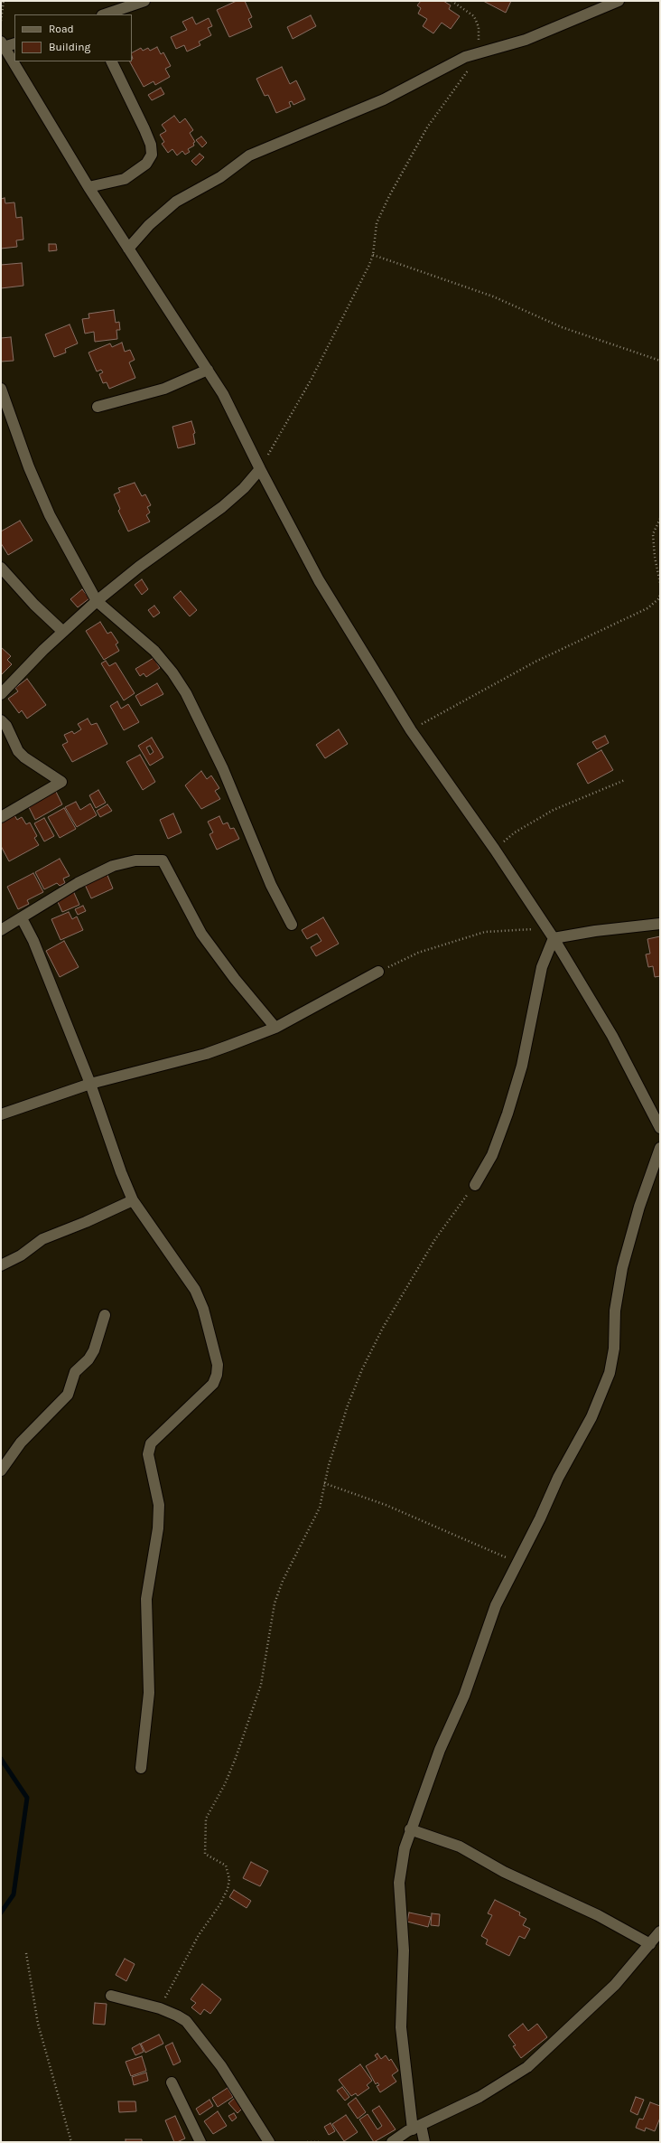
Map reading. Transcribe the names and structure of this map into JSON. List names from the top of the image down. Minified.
{"legend":["Road","Building"]}
